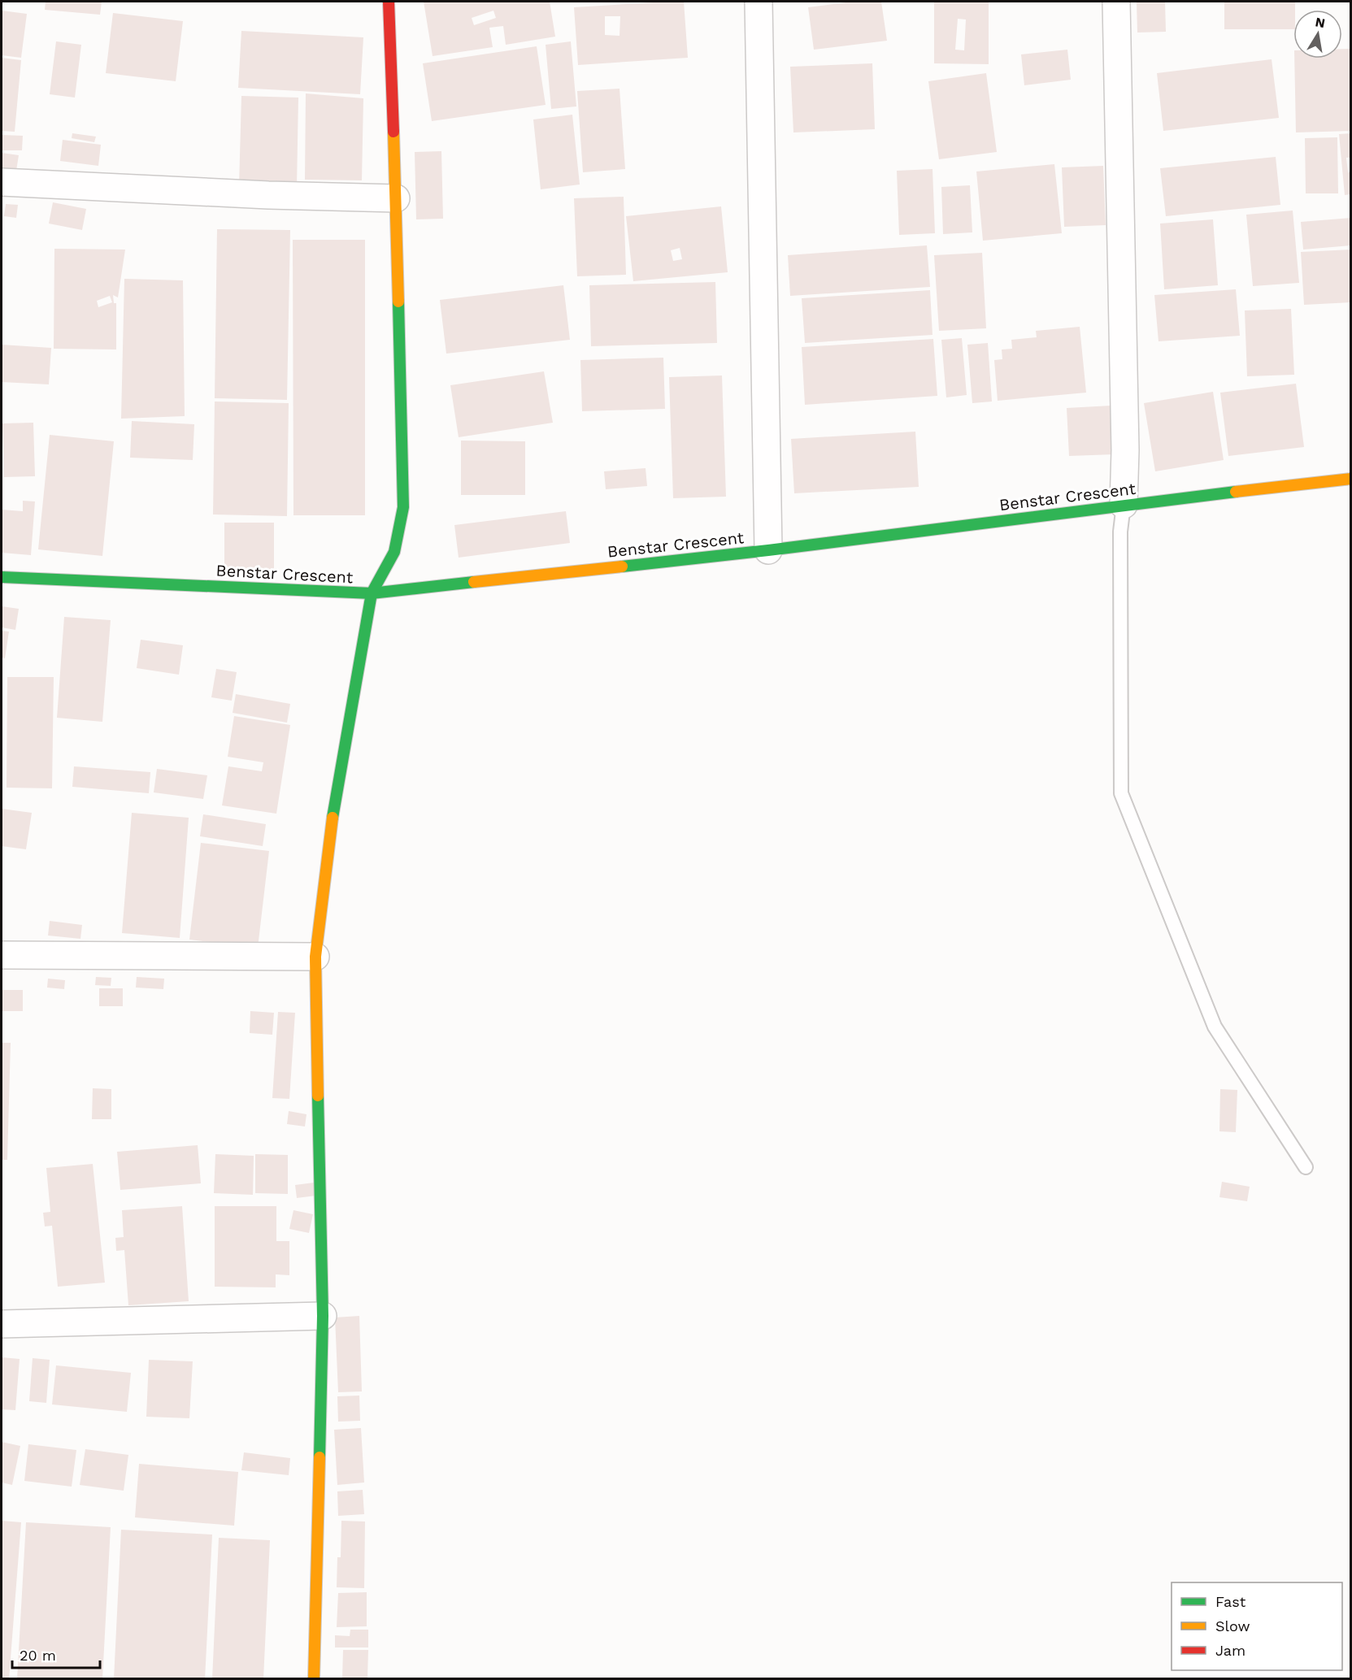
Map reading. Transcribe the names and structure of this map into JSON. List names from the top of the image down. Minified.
{"streets":{"street":["Benstar Crescent"]},"legend":["Fast","Slow","Jam"],"scale_bar":"20 m","north":"top"}
